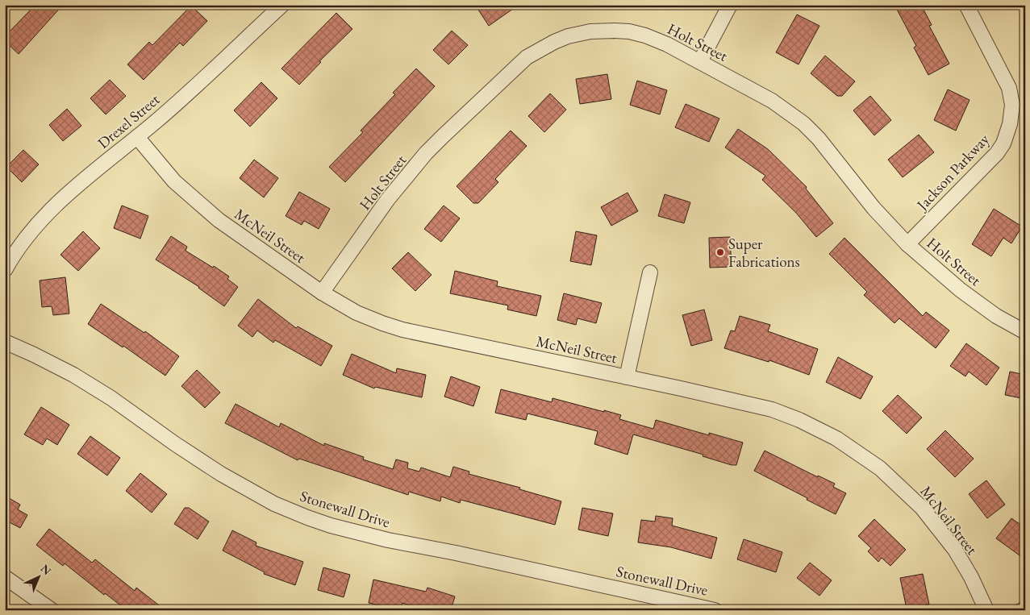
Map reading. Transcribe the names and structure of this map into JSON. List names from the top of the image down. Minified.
{"streets":{"street":["Holt Street","Drexel Street","Jackson Parkway","McNeil Street","Stonewall Drive"]},"crossings":[["Holt Street","Jackson Parkway"],["Holt Street","McNeil Street"],["Drexel Street","McNeil Street"]],"places":["Super Fabrications"],"north":"top right"}
